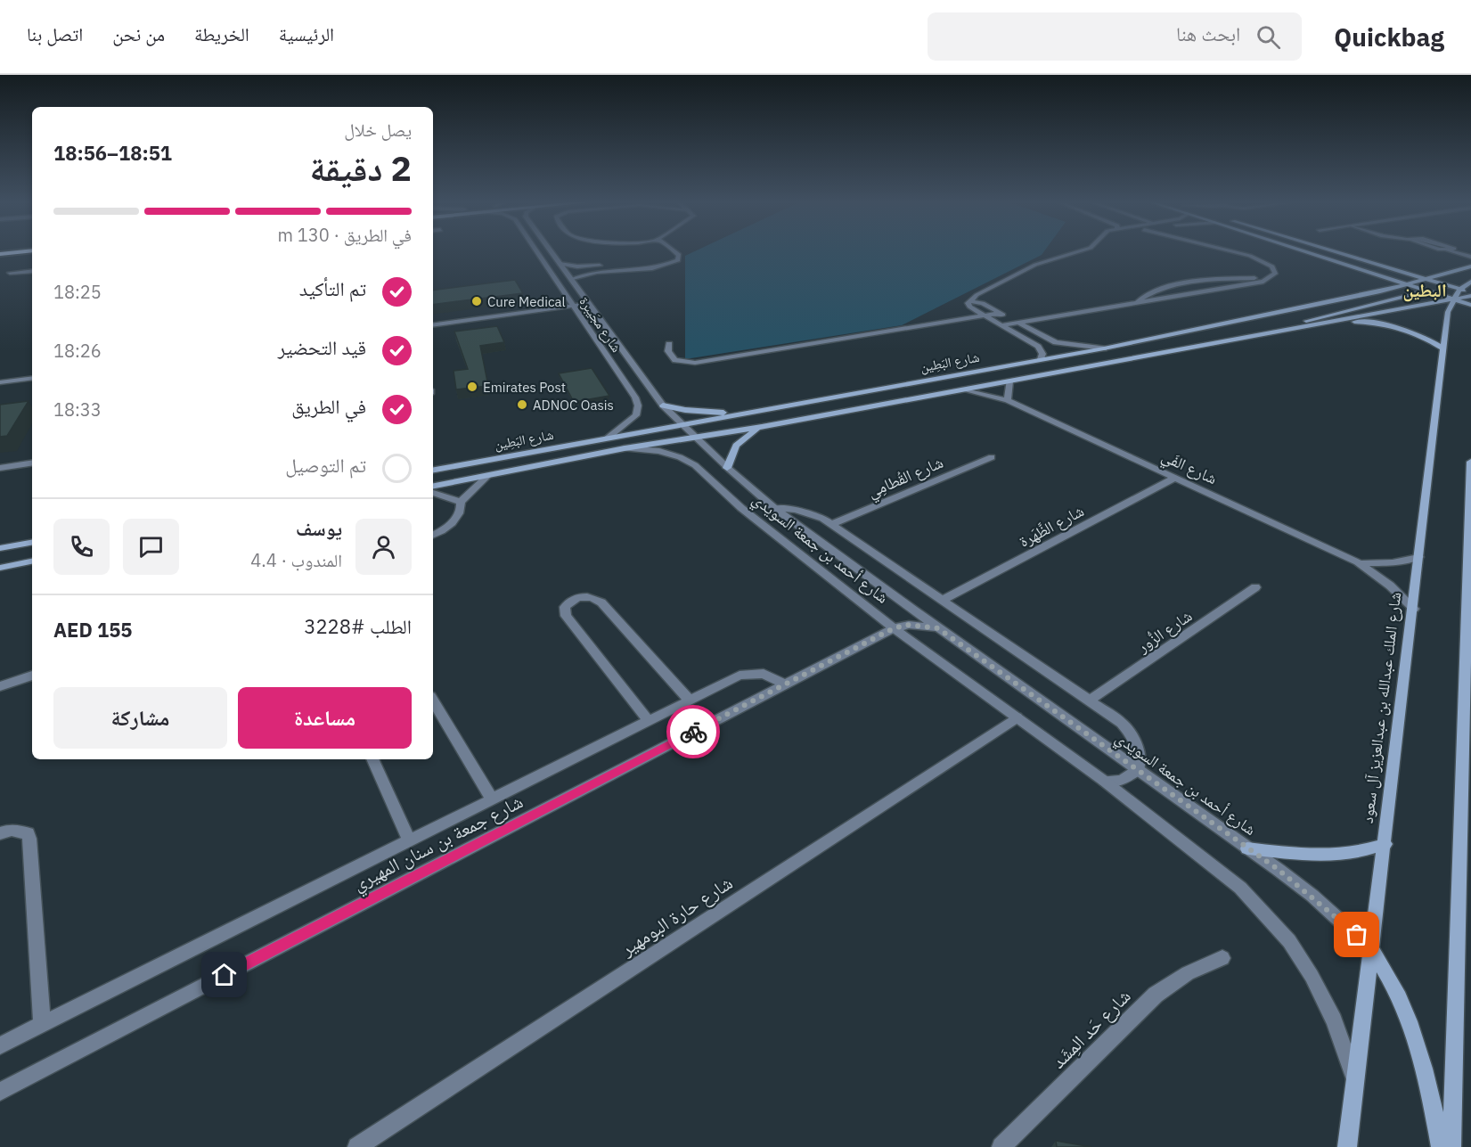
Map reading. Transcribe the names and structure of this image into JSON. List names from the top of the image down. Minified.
{"streets":{"main road":["شارع البَطِين","شارع الملك عبدالله بن عبدالعزيز آل سعود"],"street":["شارع مجَيبرة","شارع الفَي","شارع القُطامِي","شارع الظَّهَرة","شارع أحمد بن جمعة السويدي","شارع الزُّور","شارع جمعة بن سنان المهيري","شارع حارة البومهير","شارع حَد المِشَد"]},"crossings":[["شارع مجَيبرة","شارع البَطِين"],["شارع مجَيبرة","شارع أحمد بن جمعة السويدي"],["شارع البَطِين","شارع الفَي"],["شارع البَطِين","شارع أحمد بن جمعة السويدي"],["شارع البَطِين","شارع الملك عبدالله بن عبدالعزيز آل سعود"],["شارع الفَي","شارع الظَّهَرة"],["شارع الفَي","شارع الملك عبدالله بن عبدالعزيز آل سعود"],["شارع أحمد بن جمعة السويدي","شارع الملك عبدالله بن عبدالعزيز آل سعود"],["شارع أحمد بن جمعة السويدي","شارع جمعة بن سنان المهيري"],["شارع أحمد بن جمعة السويدي","شارع حارة البومهير"]],"districts":["البطين"],"places":["Cure Medical","Emirates Post","ADNOC Oasis"],"page":{"header":"Quickbag","search":"ابحث هنا","nav":["الرئيسية","الخريطة","من نحن","اتصل بنا"],"heading":["2 دقيقة","يصل خلال","18:51–18:56"],"panel":["يوسف","المندوب · 4.4","الطلب #3228","AED 155"],"bar":"في الطريق · 130 m","list":[["تم التأكيد","18:25"],["قيد التحضير","18:26"],["في الطريق","18:33"],"تم التوصيل"],"buttons":["مساعدة","مشاركة"]}}
